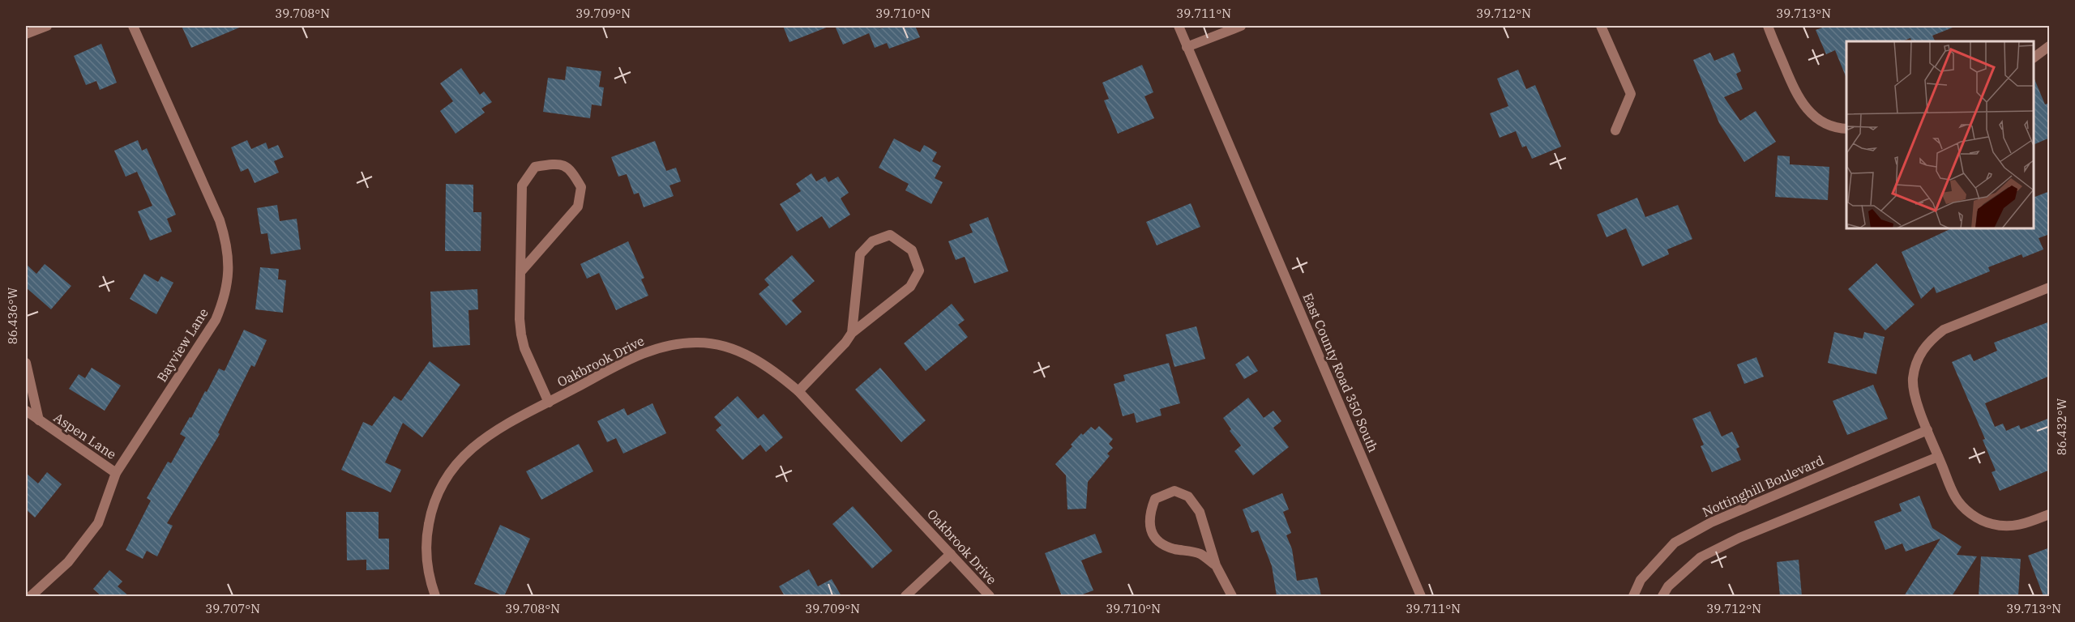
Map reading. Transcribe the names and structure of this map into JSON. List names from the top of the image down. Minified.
{"streets":{"street":["Bayview Lane","Oakbrook Drive","East County Road 350 South","Aspen Lane","Nottinghill Boulevard"]},"crossings":[["Bayview Lane","Aspen Lane"]],"coordinates":["39.708°N","39.709°N","39.710°N","39.711°N","39.712°N","39.713°N","86.436°W","86.432°W","39.707°N"]}
